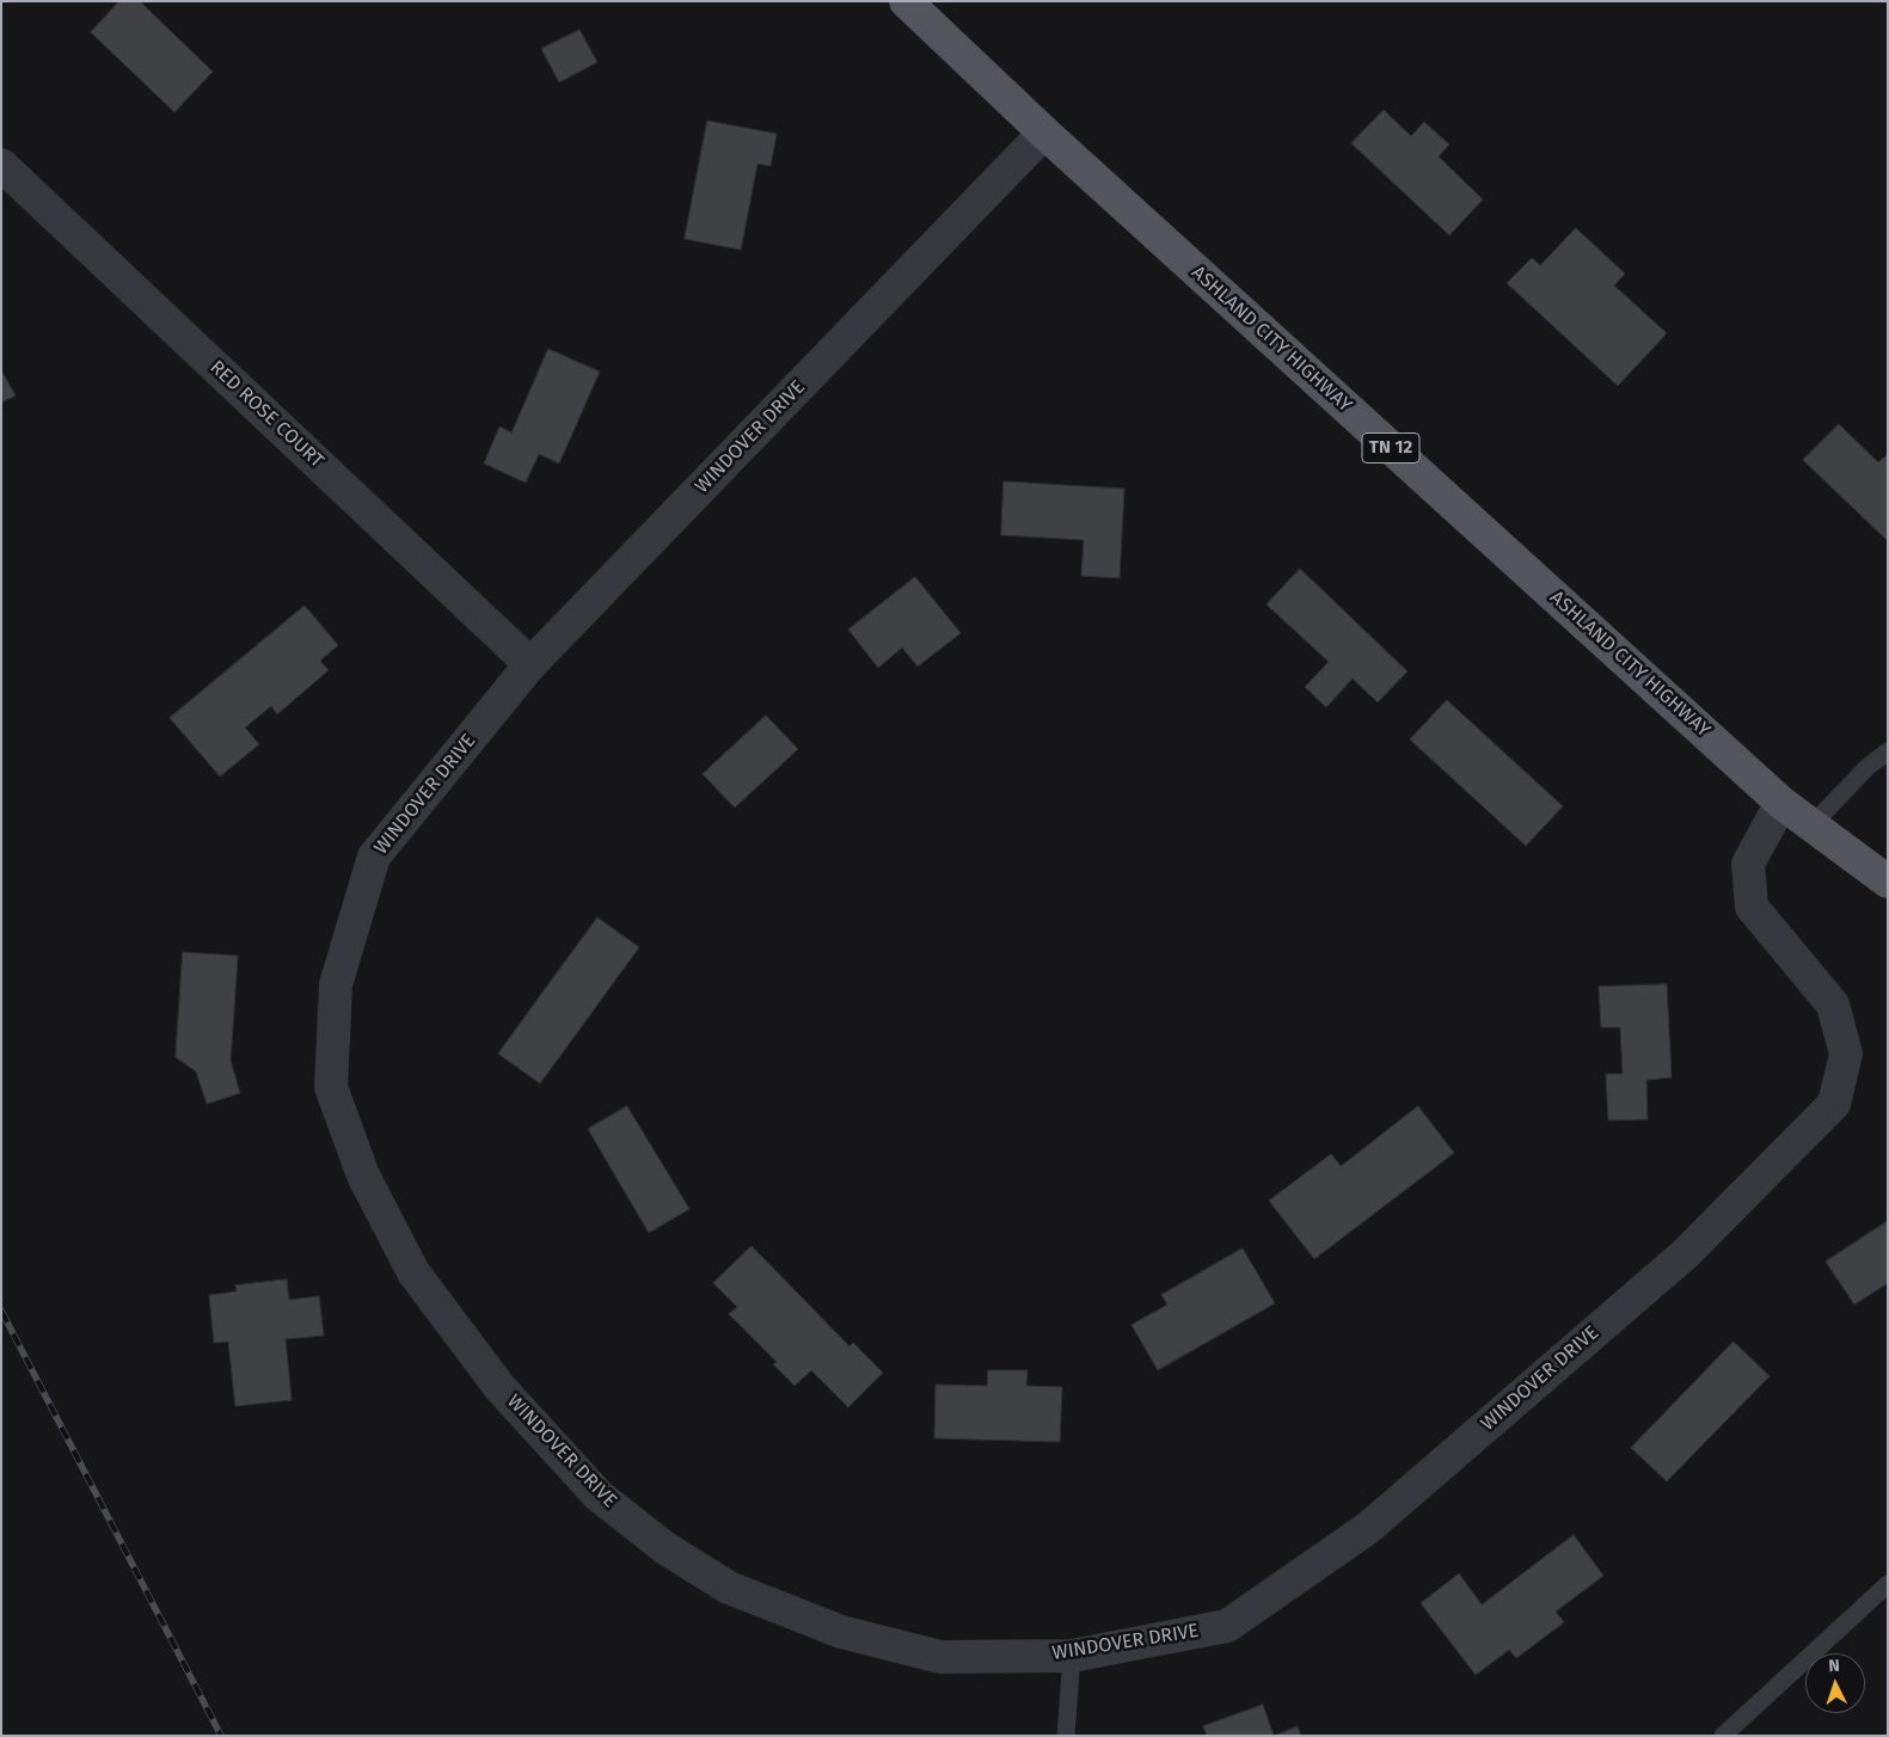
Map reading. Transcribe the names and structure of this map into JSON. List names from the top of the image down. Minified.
{"streets":{"main road":["ASHLAND CITY HIGHWAY","TN 12"],"street":["RED ROSE COURT","WINDOVER DRIVE"]},"crossings":[["ASHLAND CITY HIGHWAY","WINDOVER DRIVE"],["RED ROSE COURT","WINDOVER DRIVE"]],"north":"top"}
